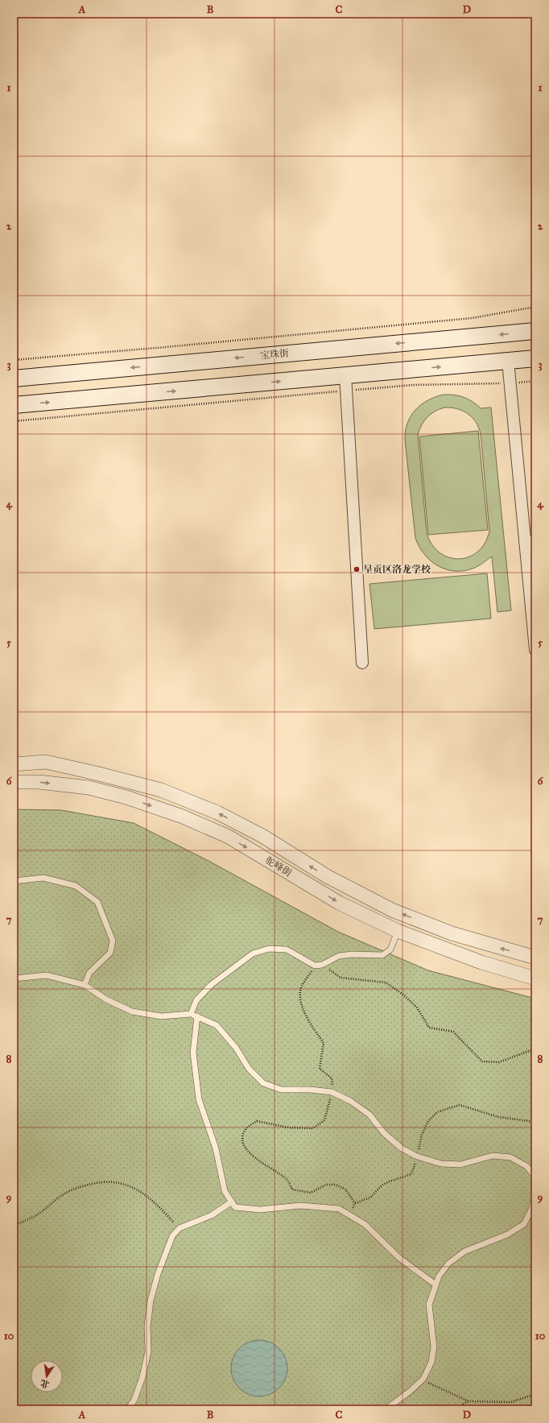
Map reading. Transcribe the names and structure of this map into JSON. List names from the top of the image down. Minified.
{"streets":{"main road":["宝珠街"],"street":["驼峰街"]},"places":["呈贡区洛龙学校"],"north":"bottom","grid":{"columns":["A","B","C","D"],"rows":["1","2","3","4","5","6","7","8","9","10"]}}
